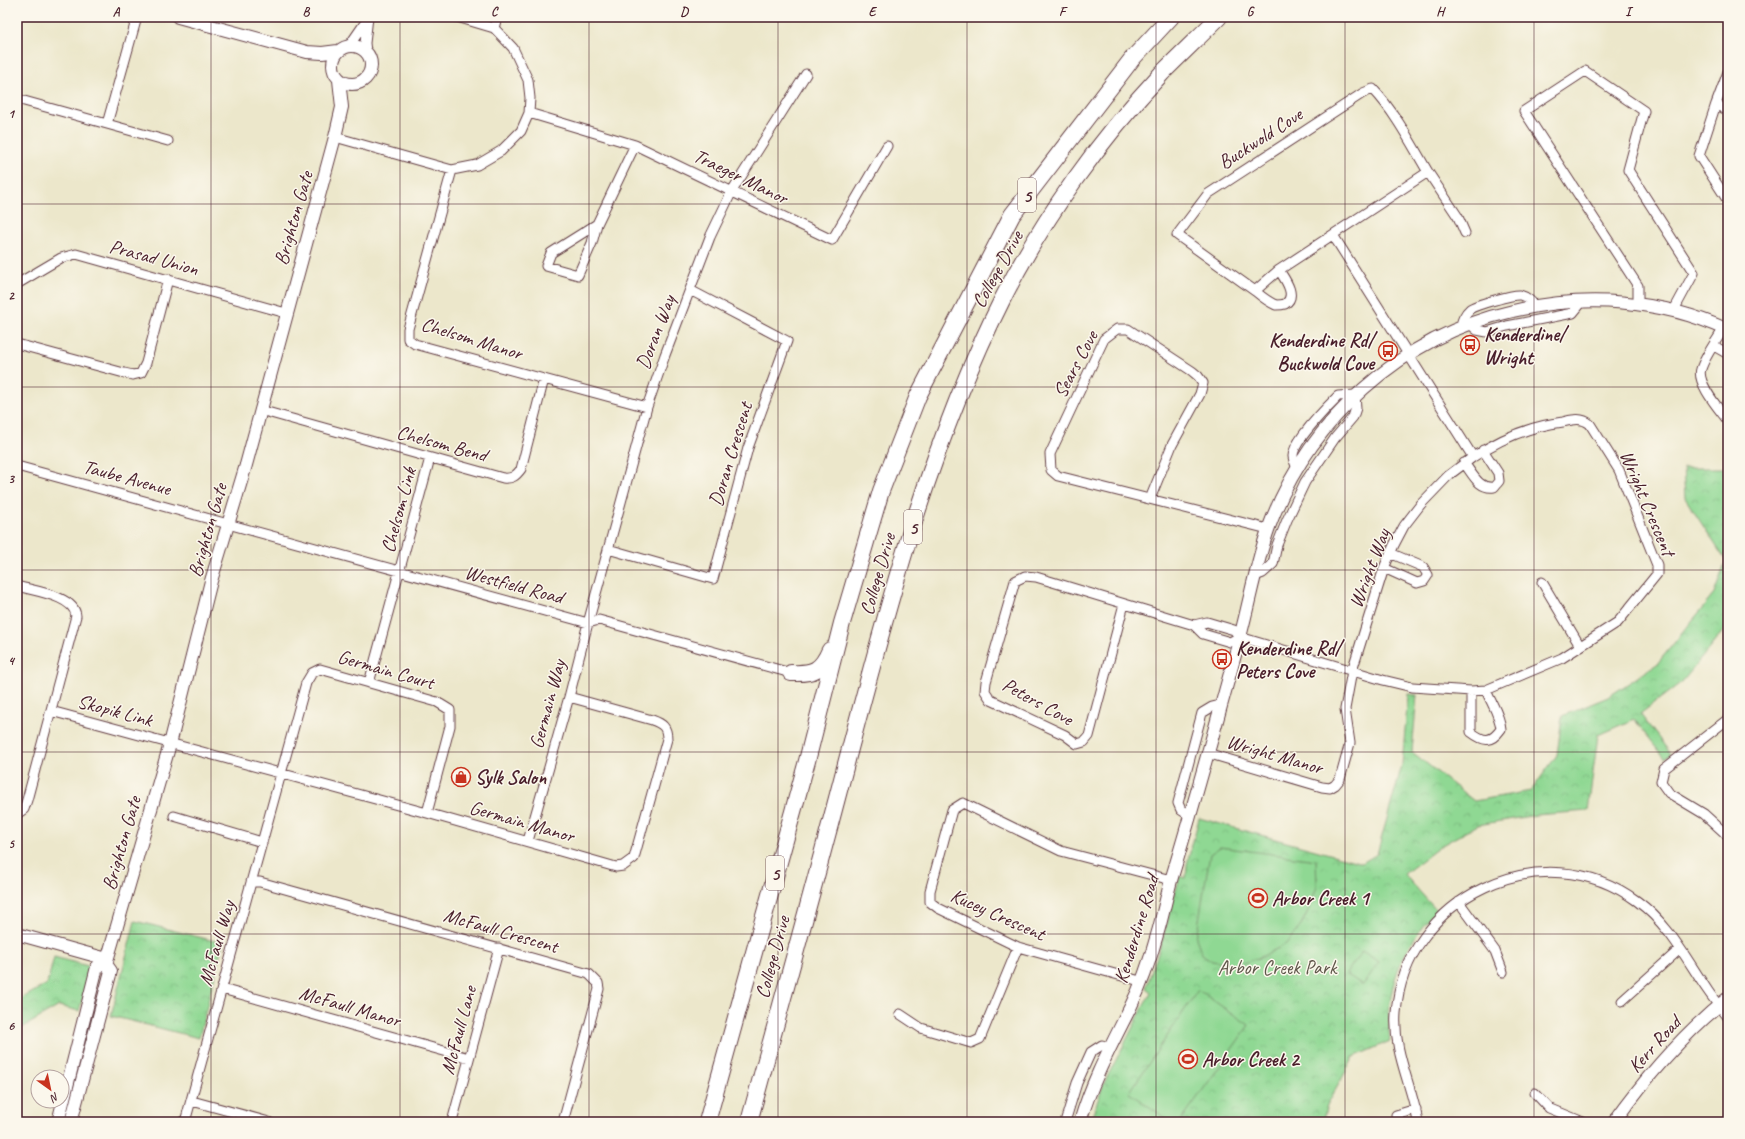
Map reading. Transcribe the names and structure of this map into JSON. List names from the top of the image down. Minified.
{"streets":{"highway":["5","College Drive"],"street":["Buckwold Cove","Traeger Manor","Brighton Gate","Prasad Union","Doran Way","Chelsom Manor","Sears Cove","Chelsom Bend","Doran Crescent","Taube Avenue","Wright Crescent","Chelsom Link","Wright Way","Westfield Road","Germain Court","Peters Cove","Germain Way","Skopik Link","Wright Manor","Germain Manor","Kucey Crescent","Kenderdine Road","McFaull Crescent","McFaull Way","McFaull Manor","McFaull Lane","Kerr Road"]},"crossings":[["Traeger Manor","Doran Way"],["Brighton Gate","Prasad Union"],["Brighton Gate","Chelsom Bend"],["Brighton Gate","Taube Avenue"],["Brighton Gate","Westfield Road"],["Brighton Gate","Skopik Link"],["Brighton Gate","Germain Manor"],["Doran Way","Chelsom Manor"],["Doran Way","Doran Crescent"],["Doran Way","Westfield Road"],["Doran Way","Germain Way"],["Chelsom Manor","Chelsom Bend"],["Sears Cove","Kenderdine Road"],["Chelsom Bend","Chelsom Link"],["Taube Avenue","Westfield Road"],["Wright Crescent","Wright Way"],["Wright Crescent","Peters Cove"],["Wright Crescent","Wright Manor"],["Wright Crescent","Kenderdine Road"],["Chelsom Link","Westfield Road"],["Chelsom Link","Germain Court"],["Wright Way","Wright Manor"],["Westfield Road","Germain Way"],["Germain Court","Germain Manor"],["Germain Court","McFaull Way"],["Peters Cove","Kenderdine Road"],["Germain Way","Germain Manor"],["Skopik Link","Germain Manor"],["Wright Manor","Kenderdine Road"],["Germain Manor","McFaull Way"],["Kucey Crescent","Kenderdine Road"],["McFaull Crescent","McFaull Way"],["McFaull Crescent","McFaull Lane"],["McFaull Way","McFaull Manor"],["McFaull Manor","McFaull Lane"]],"parks":["Arbor Creek Park"],"places":{"bus stop":["Kenderdine/ Wright","Kenderdine Rd/ Buckwold Cove","Kenderdine Rd/ Peters Cove"],"shop":["Sylk Salon"],"sports":["Arbor Creek 1","Arbor Creek 2"]},"north":"bottom right","grid":{"columns":["A","B","C","D","E","F","G","H","I"],"rows":["1","2","3","4","5","6"]}}
